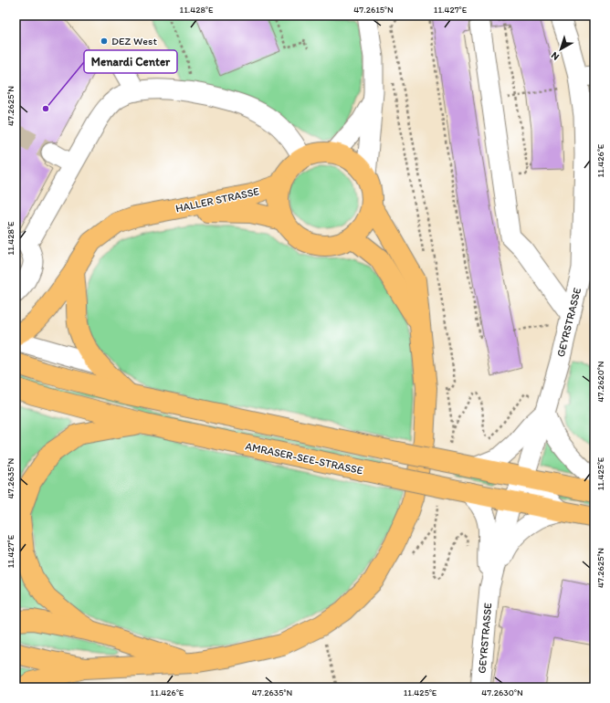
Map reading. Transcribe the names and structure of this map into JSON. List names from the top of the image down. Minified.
{"streets":{"main road":["HALLER STRASSE","AMRASER-SEE-STRASSE"],"street":["GEYRSTRASSE"]},"crossings":[["GEYRSTRASSE","AMRASER-SEE-STRASSE"]],"places":["DEZ West","Menardi Center"],"north":"bottom left","coordinates":["11.428°E","47.2615°N","11.427°E","47.2625°N","11.426°E","47.2620°N","11.425°E","47.2635°N","47.2630°N"]}
